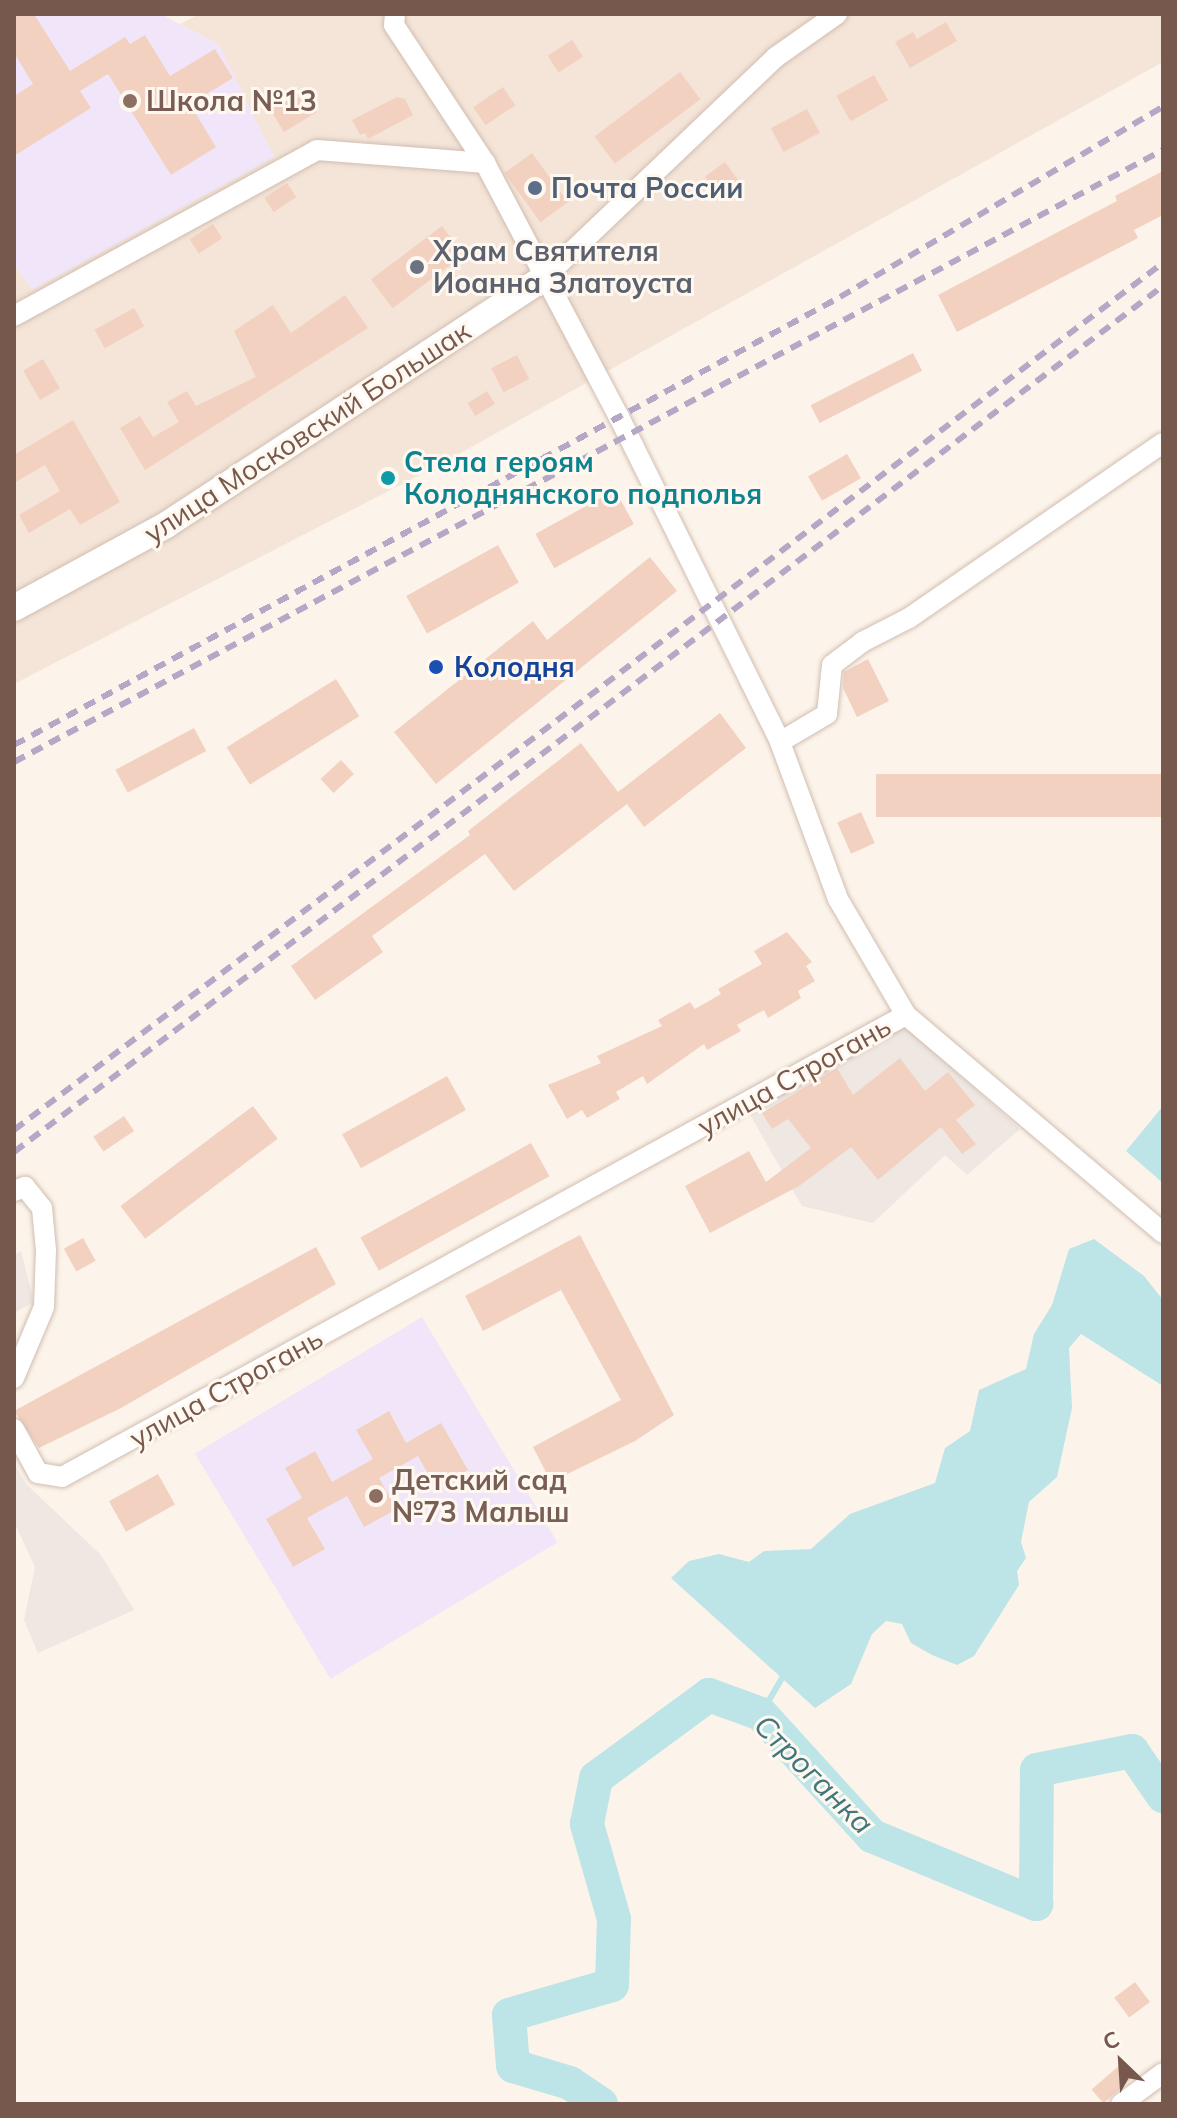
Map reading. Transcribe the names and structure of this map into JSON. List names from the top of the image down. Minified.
{"streets":{"street":["улица Московский Большак","улица Строгань"]},"crossings":[["улица Московский Большак","улица Строгань"]],"water":["Строганка"],"places":["Школа №13","Почта России","Храм Святителя Иоанна Златоуста","Стела героям Колоднянского подполья","Колодня","Детский сад №73 Малыш"],"north":"top left"}
